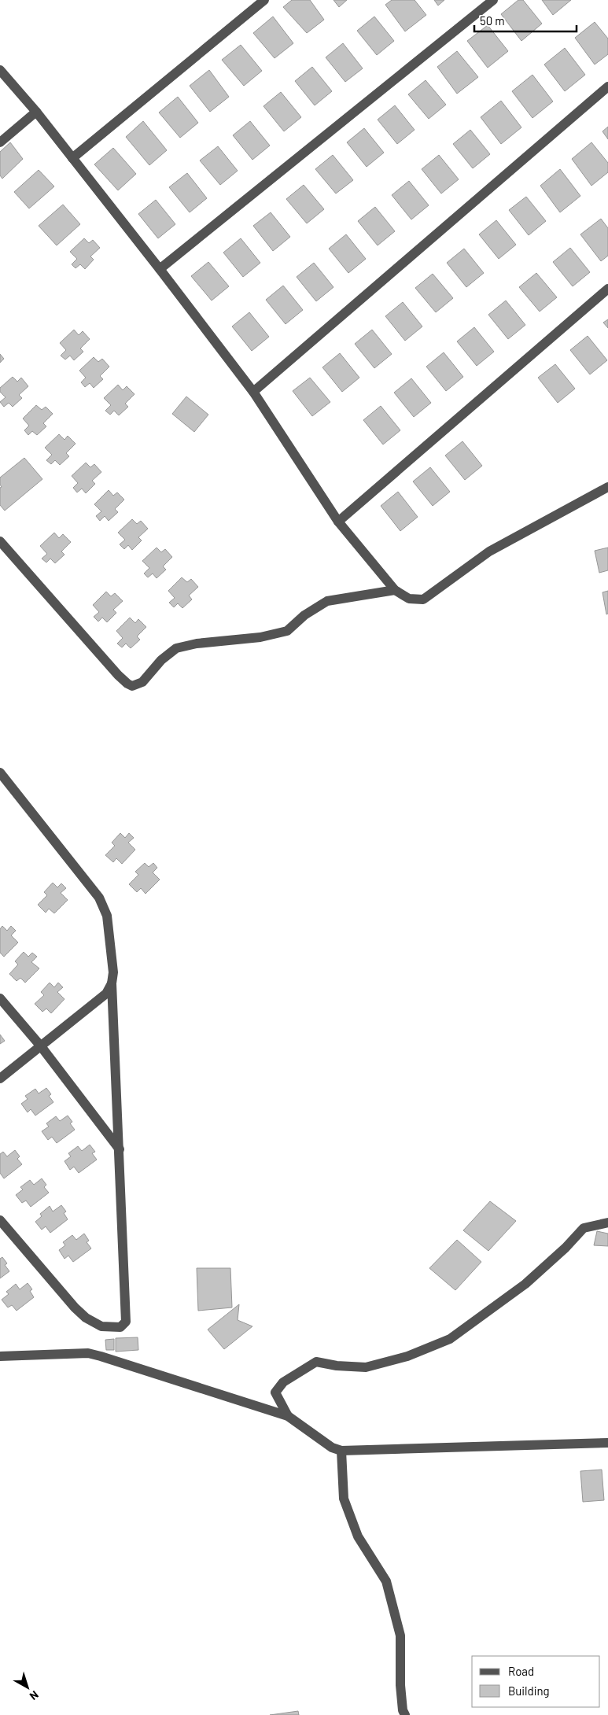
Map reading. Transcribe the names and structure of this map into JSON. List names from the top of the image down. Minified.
{"legend":["Road","Building"],"scale_bar":"50 m","north":"bottom right"}
